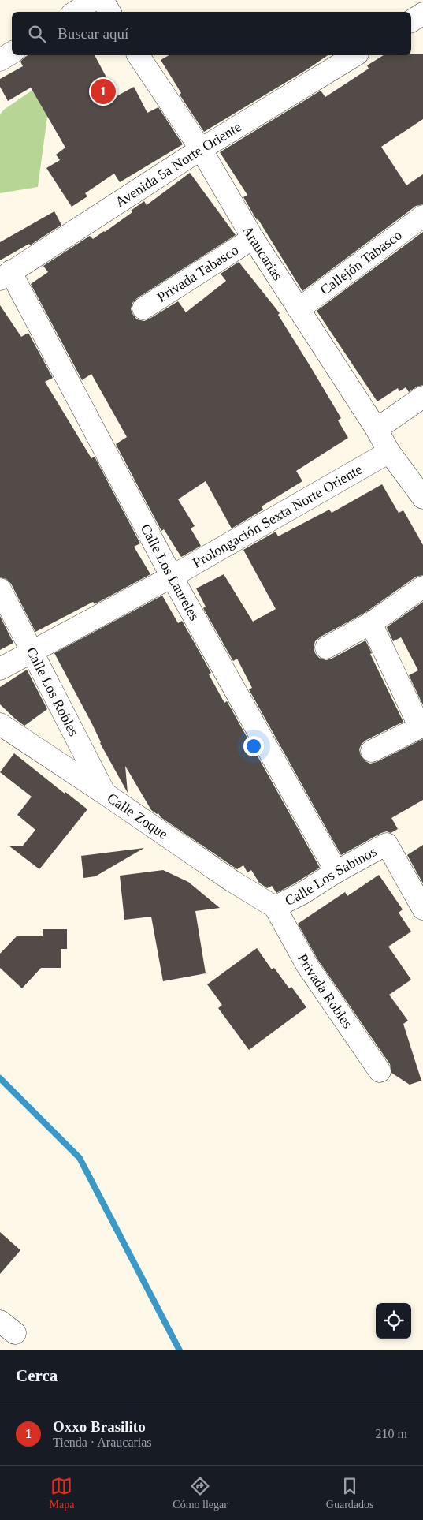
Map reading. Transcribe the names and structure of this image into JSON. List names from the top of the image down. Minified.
{"streets":{"street":["Avenida 5a Norte Oriente","Araucarias","Callejón Tabasco","Privada Tabasco","Prolongación Sexta Norte Oriente","Calle Los Laureles","Calle Los Robles","Calle Zoque","Calle Los Sabinos","Privada Robles"]},"crossings":[["Avenida 5a Norte Oriente","Araucarias"],["Avenida 5a Norte Oriente","Calle Los Laureles"],["Araucarias","Callejón Tabasco"],["Araucarias","Privada Tabasco"],["Araucarias","Prolongación Sexta Norte Oriente"],["Prolongación Sexta Norte Oriente","Calle Los Laureles"],["Prolongación Sexta Norte Oriente","Calle Los Robles"],["Calle Los Laureles","Calle Los Sabinos"],["Calle Los Robles","Calle Zoque"],["Calle Zoque","Calle Los Sabinos"],["Calle Zoque","Privada Robles"],["Calle Los Sabinos","Privada Robles"]],"page":{"search":"Buscar aquí","pins":"1","heading":"Cerca","list":[{"mark":"1","name":"Oxxo Brasilito","note":"Tienda · Araucarias","value":"210 m"}],"nav":["Mapa","Cómo llegar","Guardados"]}}
